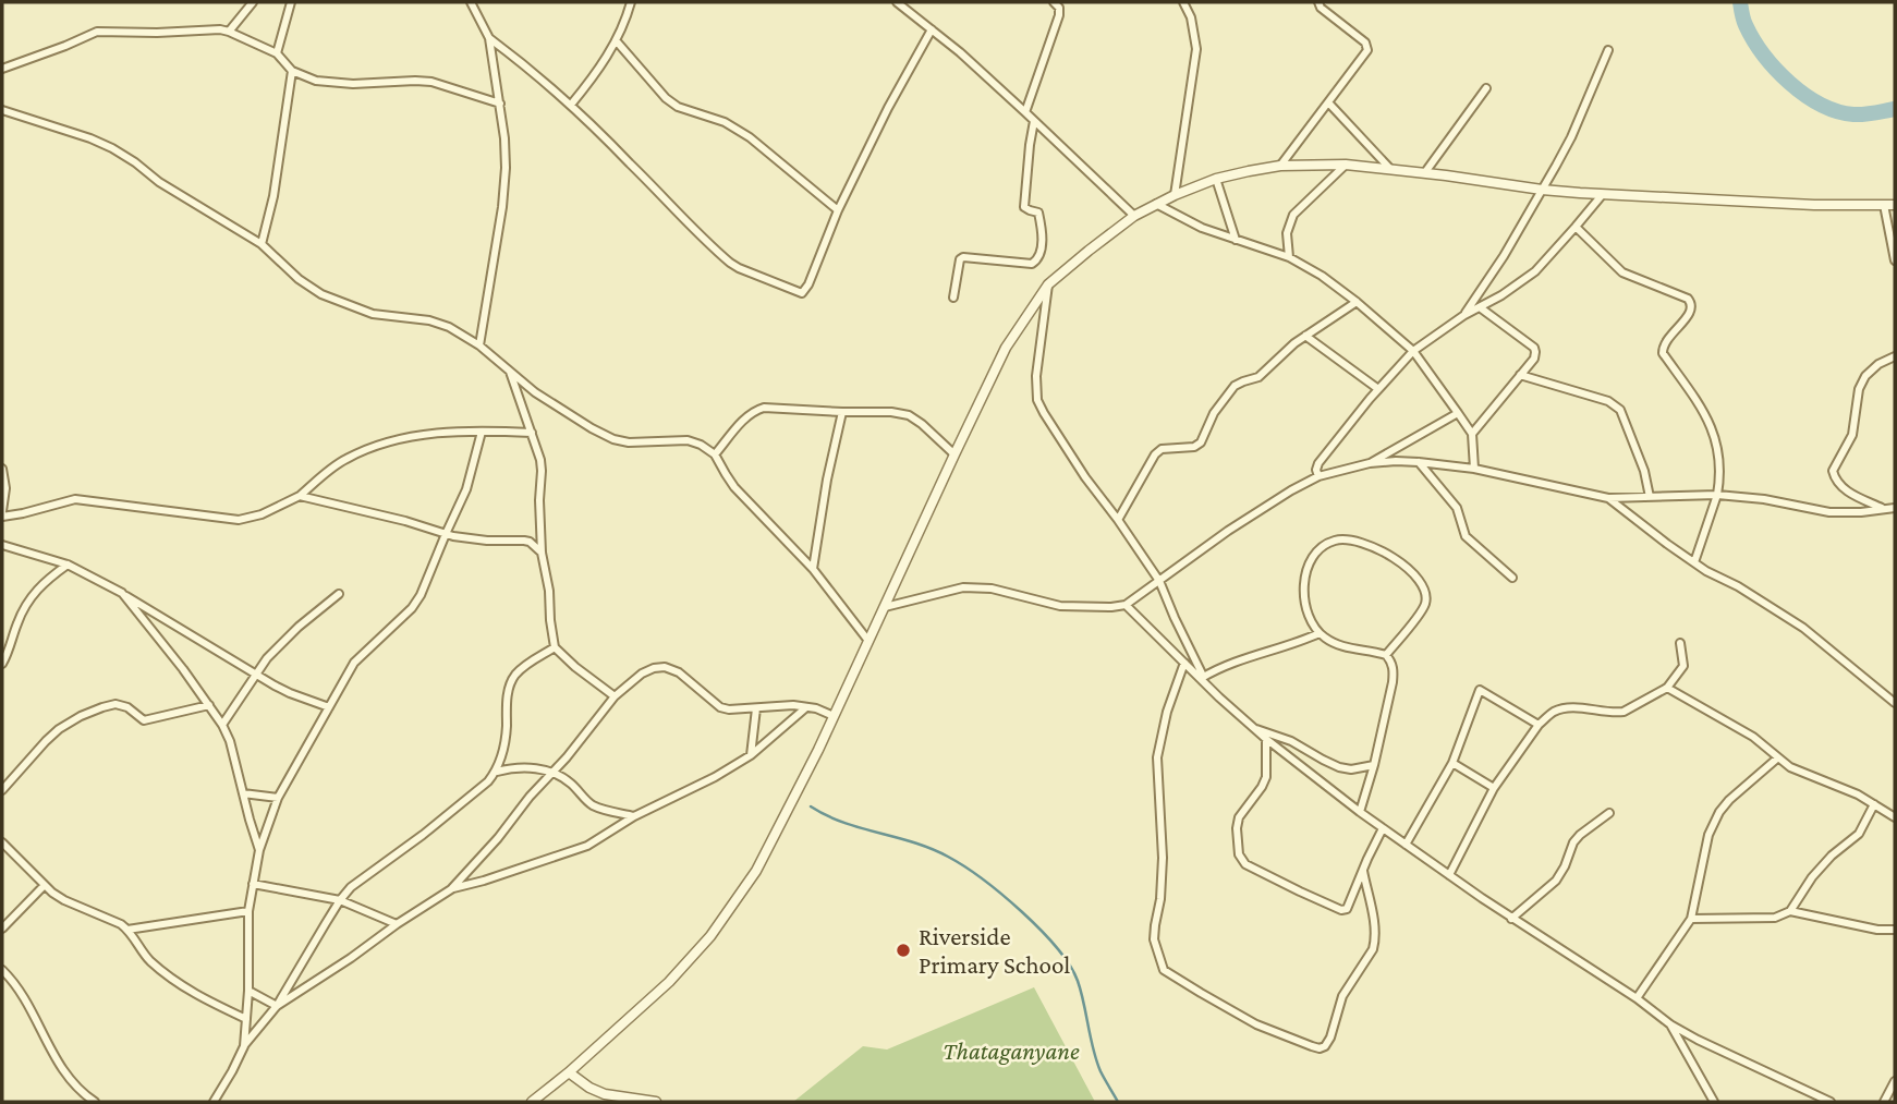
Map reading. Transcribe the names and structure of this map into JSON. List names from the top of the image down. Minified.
{"parks":["Thataganyane"],"places":["Riverside Primary School"]}
